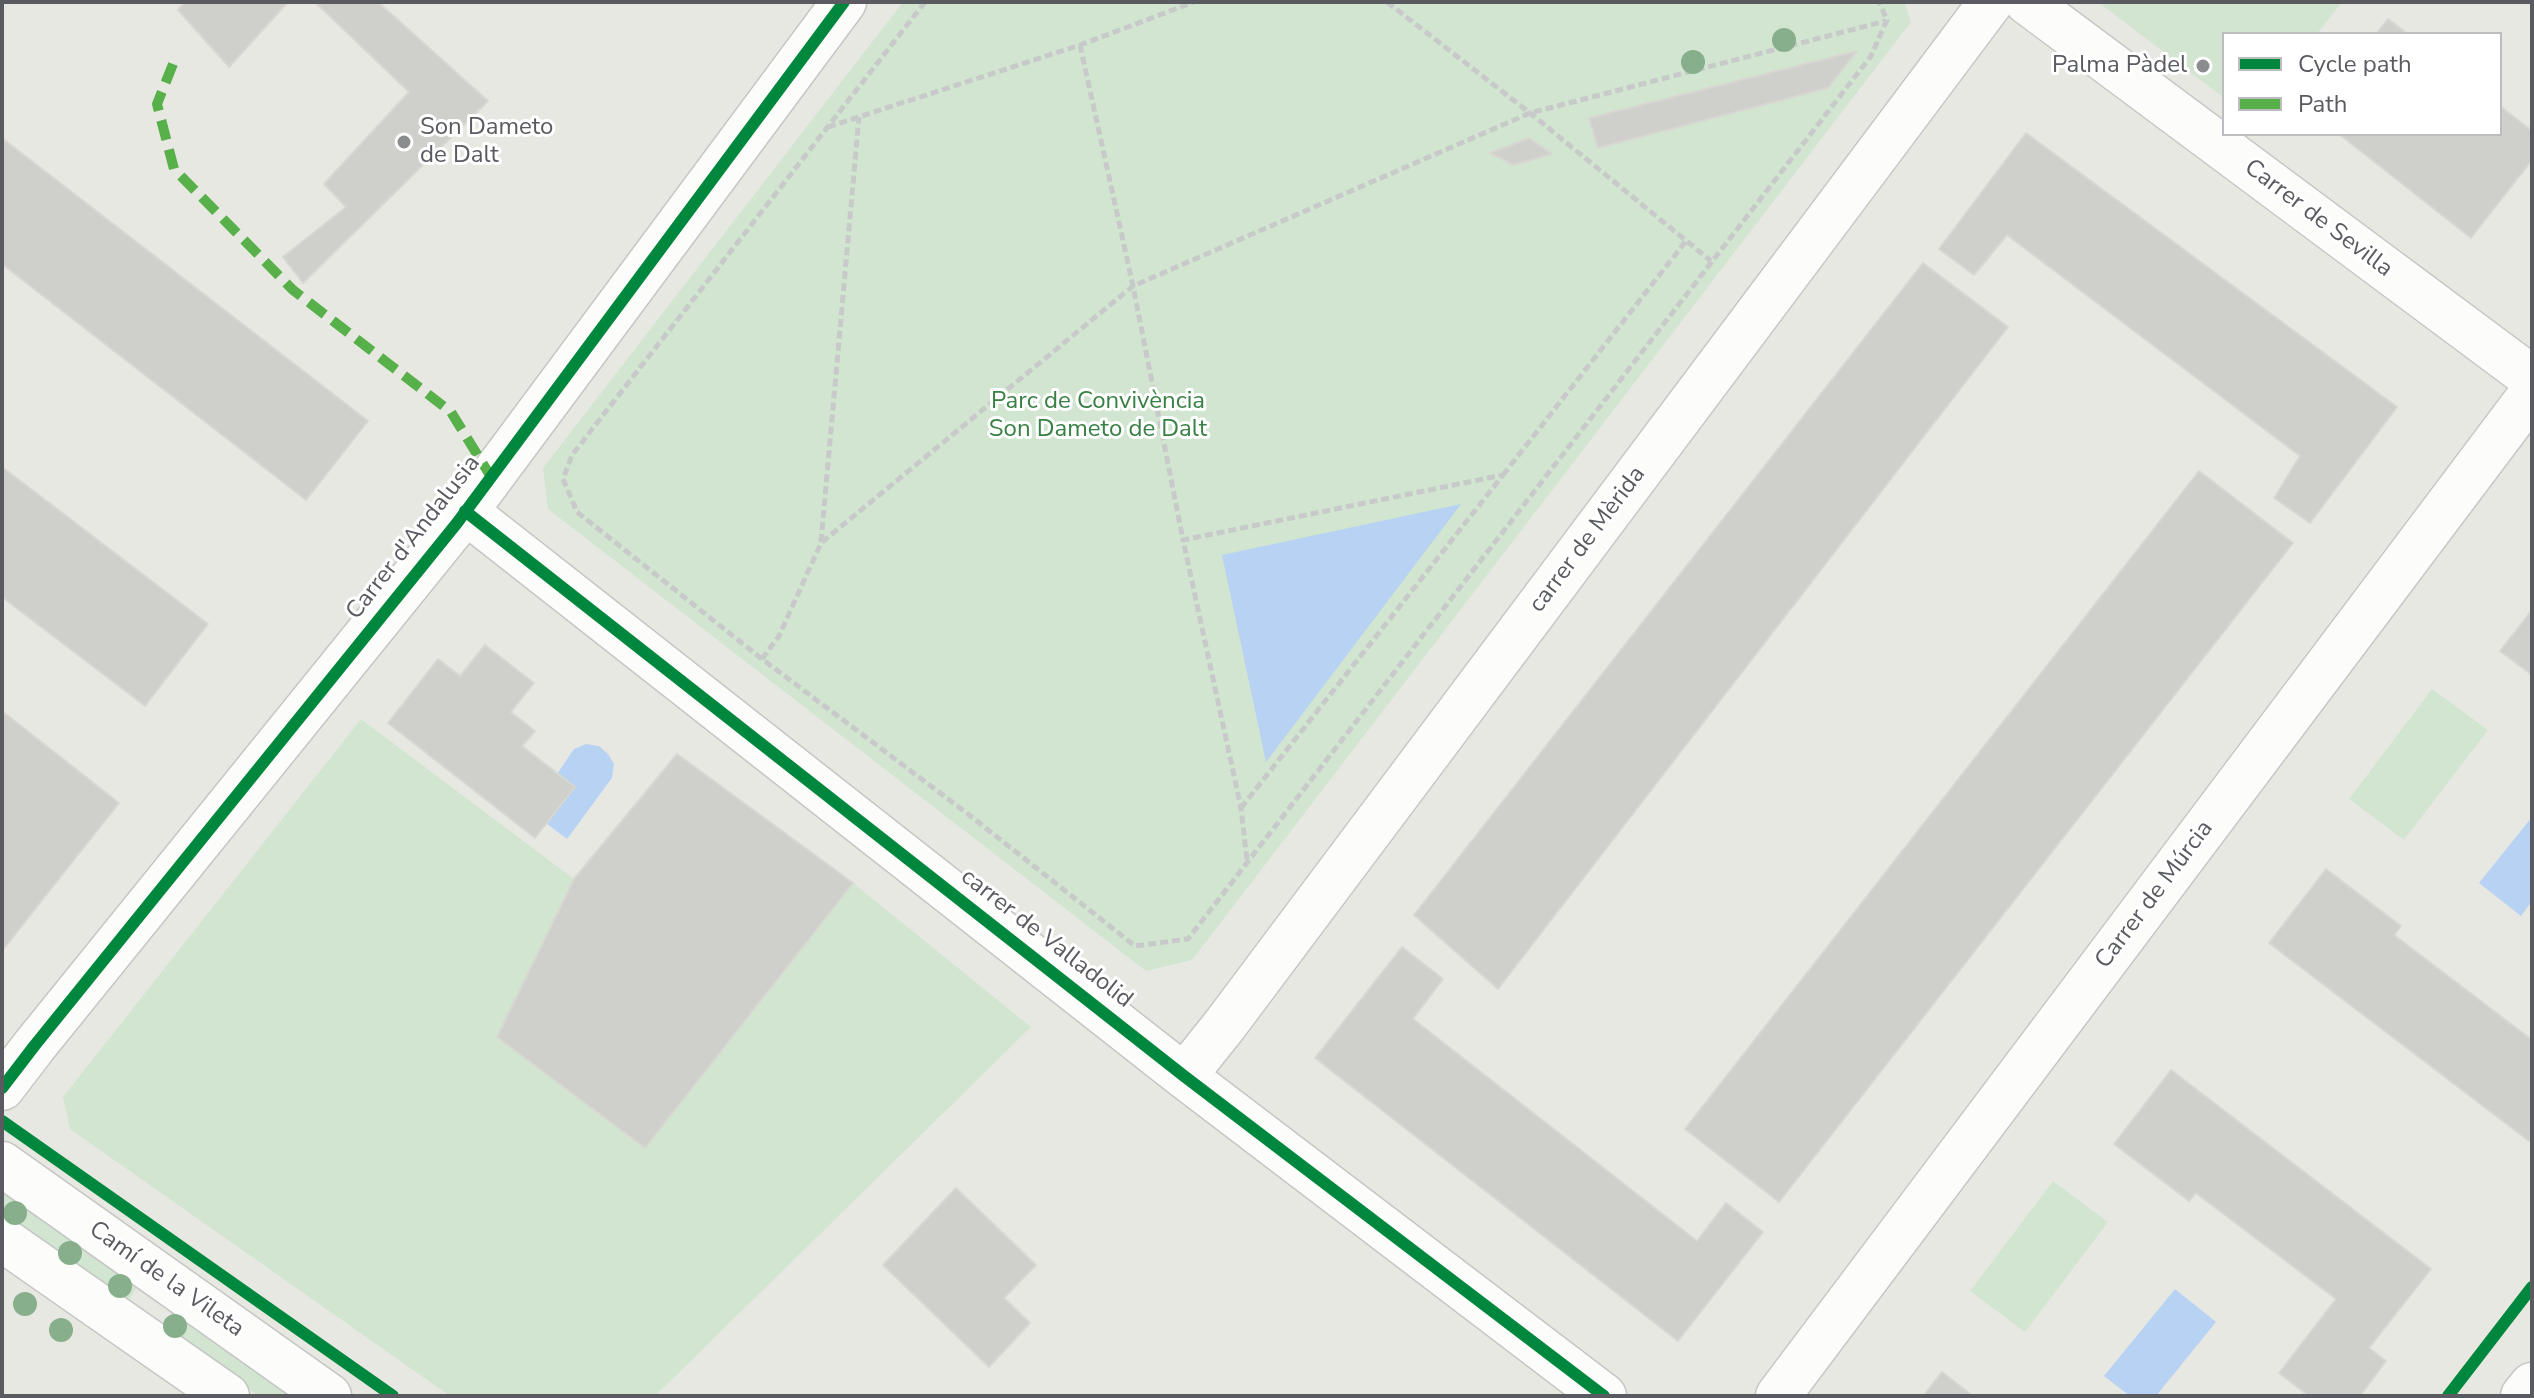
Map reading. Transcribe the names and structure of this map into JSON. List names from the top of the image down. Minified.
{"streets":{"street":["Carrer de Sevilla","Carrer d'Andalusia","carrer de Mèrida","Carrer de Múrcia","carrer de Valladolid","Camí de la Vileta"]},"crossings":[["Carrer d'Andalusia","carrer de Valladolid"],["carrer de Mèrida","carrer de Valladolid"]],"parks":["Parc de Convivència Son Dameto de Dalt"],"places":["Palma Pàdel","Son Dameto de Dalt"],"legend":["Cycle path","Path"]}
